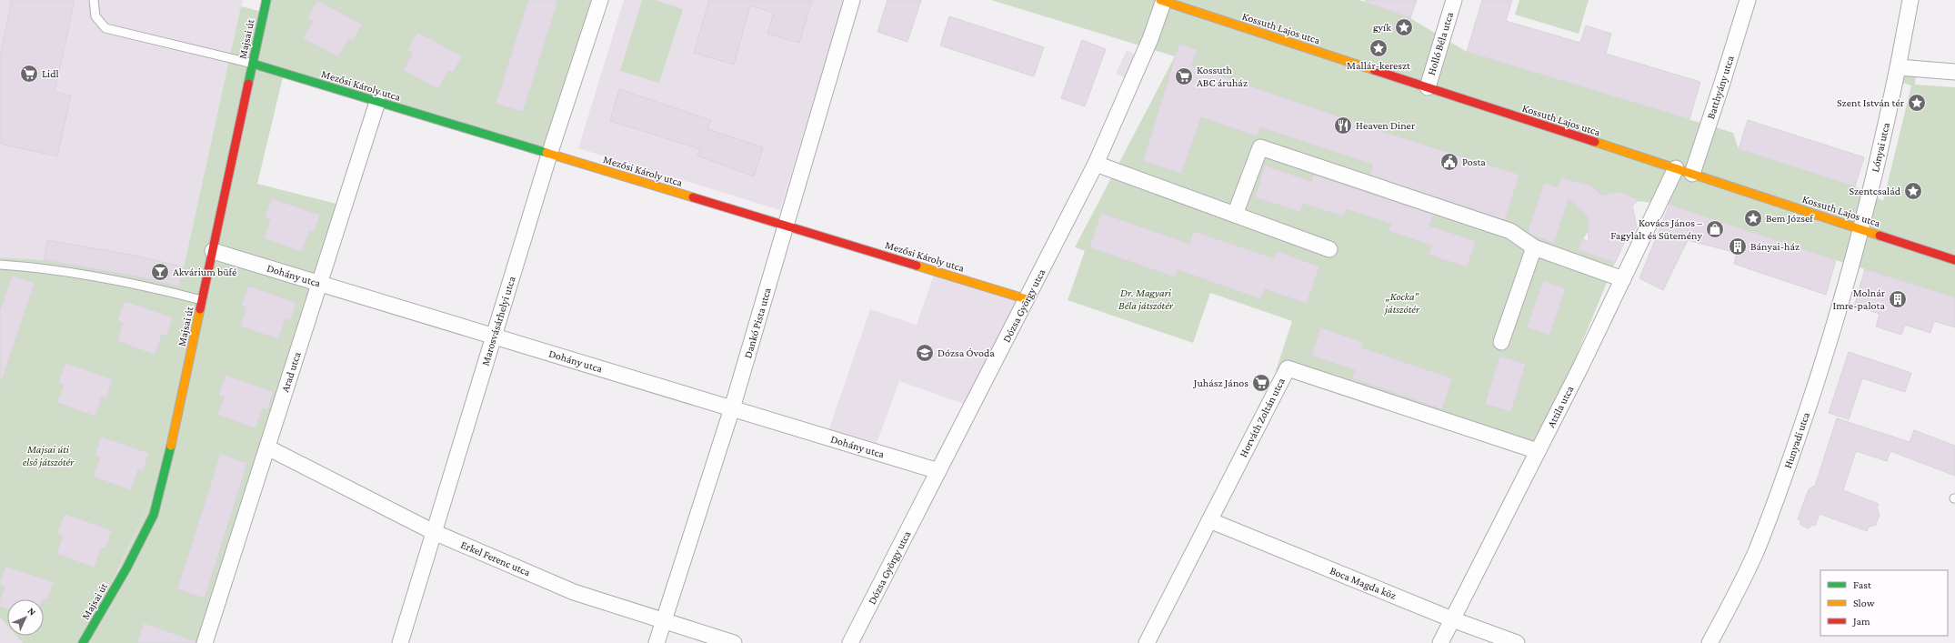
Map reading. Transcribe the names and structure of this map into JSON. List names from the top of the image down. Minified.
{"streets":{"street":["Kossuth Lajos utca","Majsai út","Holló Béla utca","Mezősi Károly utca","Batthyány utca","Lónyai utca","Dohány utca","Dózsa György utca","Marosvásárhelyi utca","Dankó Pista utca","Arad utca","Attila utca","Horváth Zoltán utca","Hunyadi utca","Erkel Ferenc utca","Boca Magda köz"]},"crossings":[["Kossuth Lajos utca","Holló Béla utca"],["Kossuth Lajos utca","Batthyány utca"],["Kossuth Lajos utca","Lónyai utca"],["Kossuth Lajos utca","Dózsa György utca"],["Kossuth Lajos utca","Attila utca"],["Kossuth Lajos utca","Hunyadi utca"],["Majsai út","Mezősi Károly utca"],["Majsai út","Dohány utca"],["Mezősi Károly utca","Dózsa György utca"],["Mezősi Károly utca","Marosvásárhelyi utca"],["Mezősi Károly utca","Dankó Pista utca"],["Mezősi Károly utca","Arad utca"],["Lónyai utca","Hunyadi utca"],["Dohány utca","Dózsa György utca"],["Dohány utca","Marosvásárhelyi utca"],["Dohány utca","Dankó Pista utca"],["Dohány utca","Arad utca"],["Marosvásárhelyi utca","Erkel Ferenc utca"],["Dankó Pista utca","Erkel Ferenc utca"],["Arad utca","Erkel Ferenc utca"],["Attila utca","Horváth Zoltán utca"],["Attila utca","Boca Magda köz"],["Horváth Zoltán utca","Boca Magda köz"]],"parks":["Dr. Magyari Béla játszótér","„Kocka” játszótér","Majsai úti első játszótér"],"places":{"place":["gyík","Mallár-kereszt","Szent István tér","Szentcsalád","Bem József"],"supermarket":["Lidl","Kossuth ABC áruház","Juhász János"],"restaurant":["Heaven Diner"],"public building":["Posta"],"shop":["Kovács János – Fagylalt és Sütemény"],"building":["Bányai-ház","Molnár Imre-palota"],"bar":["Akvárium büfé"],"school or university":["Dózsa Óvoda"]},"legend":["Fast","Slow","Jam"],"north":"top right"}
